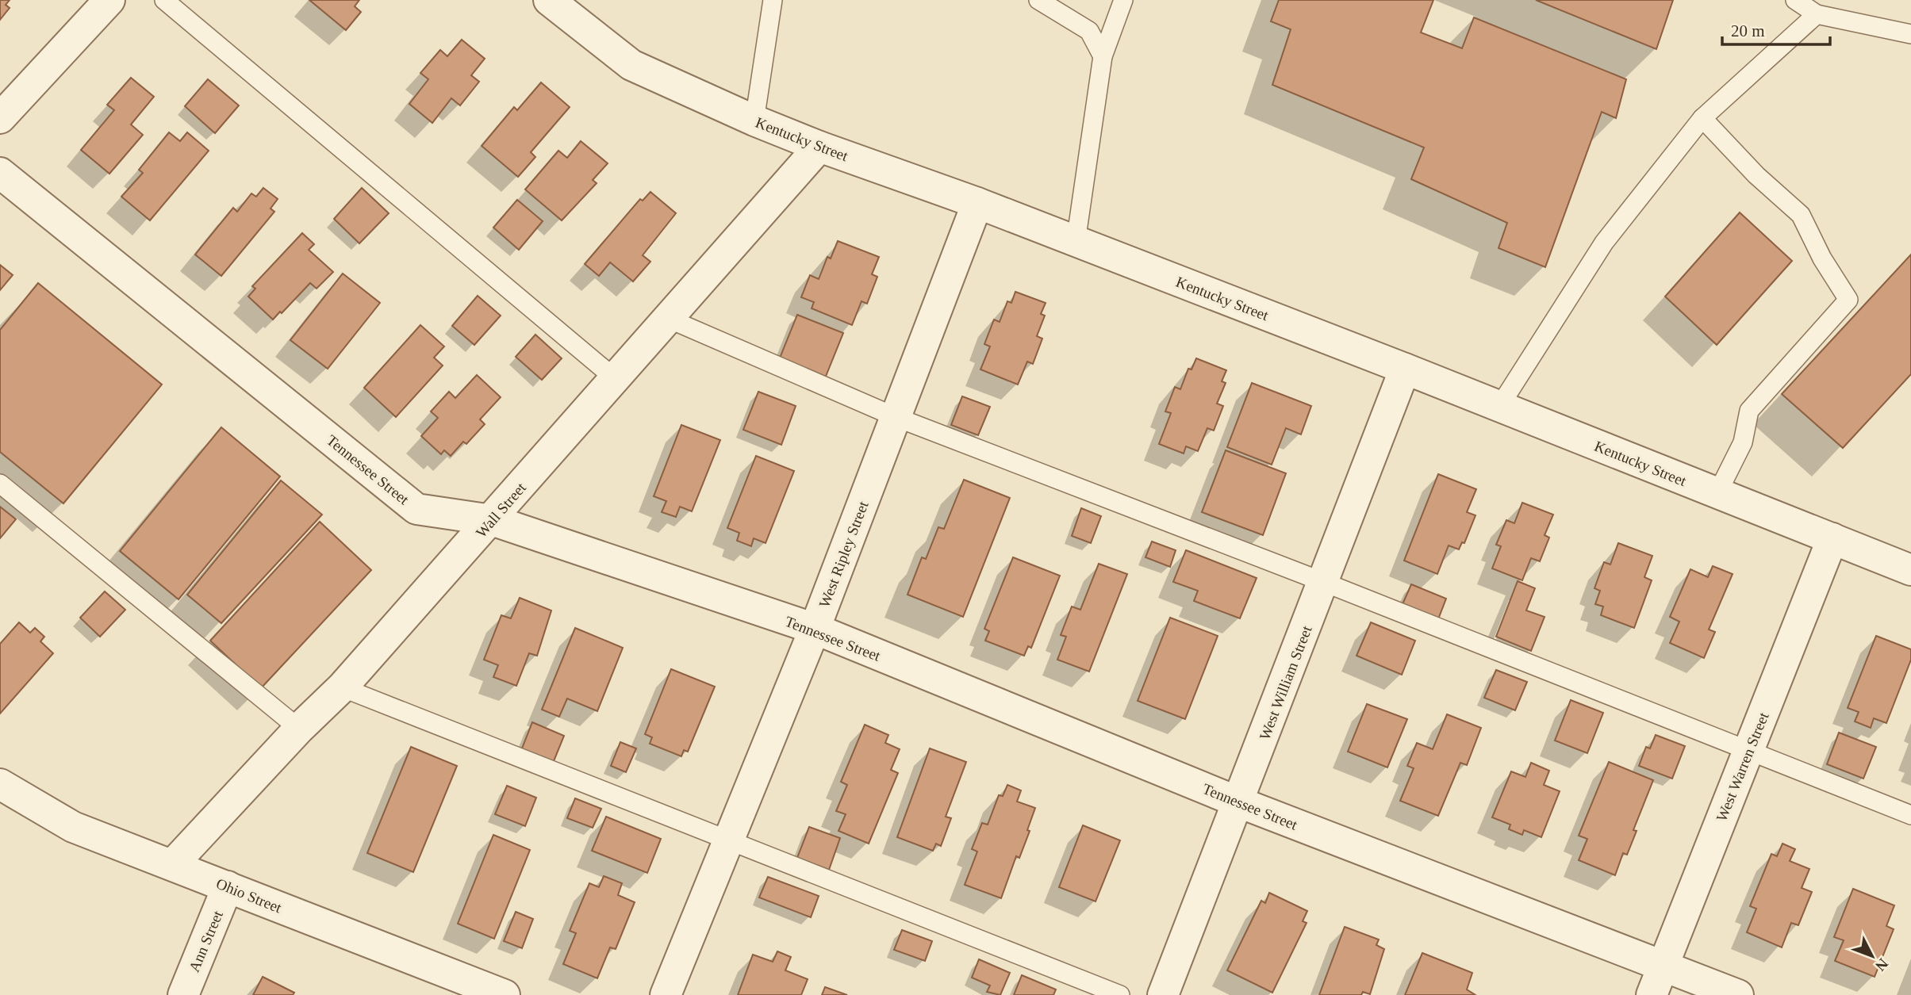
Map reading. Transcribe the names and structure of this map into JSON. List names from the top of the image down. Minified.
{"streets":{"street":["Kentucky Street","Tennessee Street","Wall Street","West Ripley Street","West William Street","West Warren Street","Ohio Street","Ann Street"]},"crossings":[["Kentucky Street","Wall Street"],["Kentucky Street","West Ripley Street"],["Kentucky Street","West William Street"],["Kentucky Street","West Warren Street"],["Tennessee Street","Wall Street"],["Tennessee Street","West Ripley Street"],["Tennessee Street","West William Street"],["Tennessee Street","West Warren Street"],["Wall Street","Ohio Street"],["Ohio Street","Ann Street"]],"scale_bar":"20 m","north":"bottom right"}
